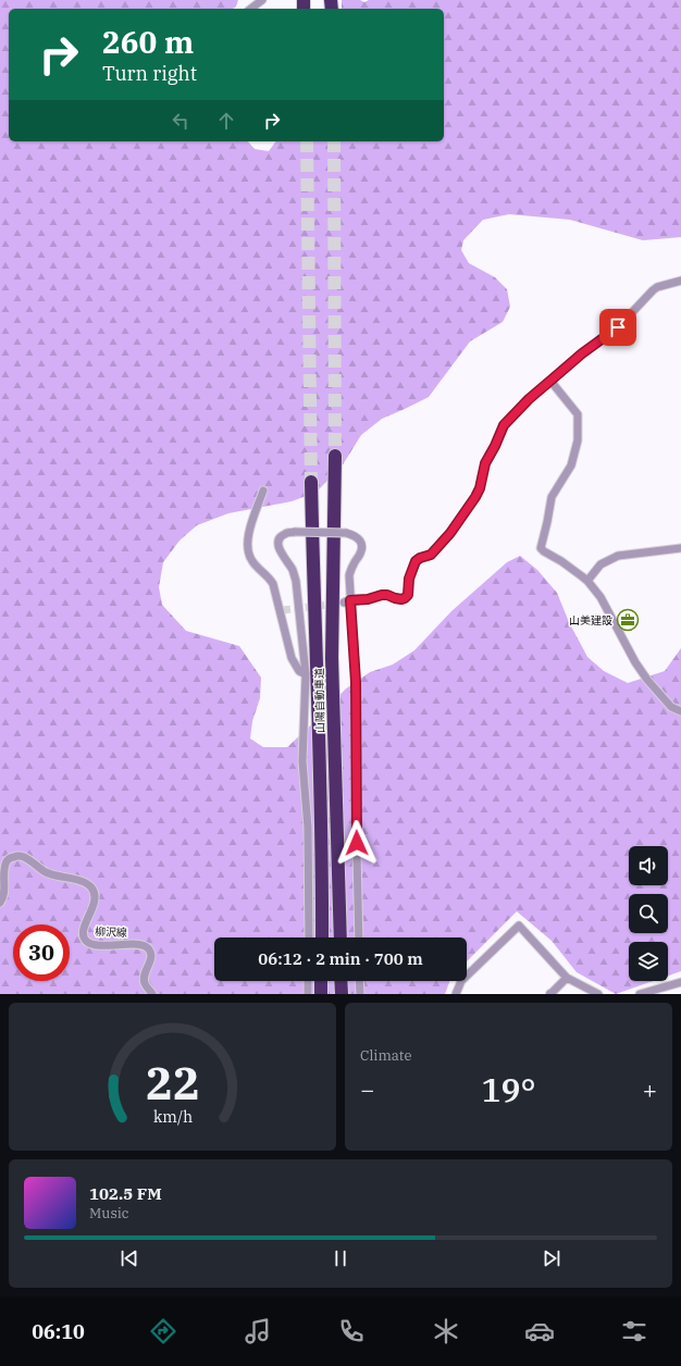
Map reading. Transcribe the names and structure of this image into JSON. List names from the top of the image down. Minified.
{"streets":{"highway":["山陽自動車道"],"street":["柳沢線"]},"places":{"office":["山美建設"]},"page":{"turn":["260 m","Turn right"],"limit":"30","trip":"06:12 · 2 min · 700 m","tile":"Climate","heat":["−","19°","+"],"song":["102.5 FM","Music"],"tabs":"06:10","gauge":["22","km/h"]}}
